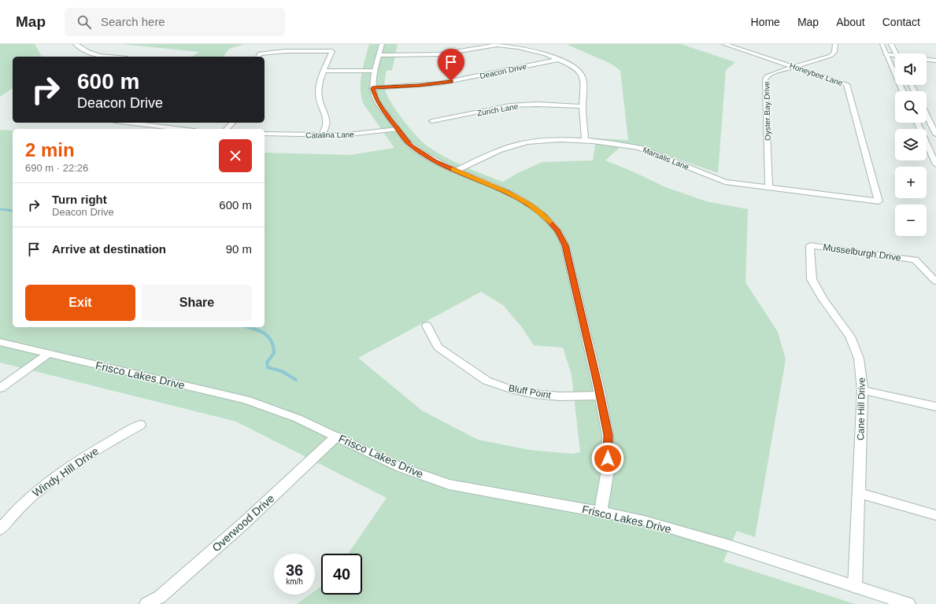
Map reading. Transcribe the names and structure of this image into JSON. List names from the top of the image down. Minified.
{"streets":{"street":["Deacon Drive","Honeybee Lane","Zurich Lane","Oyster Bay Drive","Catalina Lane","Marsalis Lane","Musselburgh Drive","Frisco Lakes Drive","Bluff Point","Cane Hill Drive","Windy Hill Drive","Overwood Drive"]},"crossings":[["Honeybee Lane","Oyster Bay Drive"],["Honeybee Lane","Marsalis Lane"],["Oyster Bay Drive","Marsalis Lane"],["Musselburgh Drive","Cane Hill Drive"],["Frisco Lakes Drive","Cane Hill Drive"],["Frisco Lakes Drive","Overwood Drive"]],"page":{"header":"Map","search":"Search here","nav":["Home","Map","About","Contact"],"map_buttons":["+","−"],"turn":["600 m","Deacon Drive"],"heading":["2 min","690 m · 22:26"],"list":[{"name":"Turn right","note":"Deacon Drive","value":"600 m"},{"name":"Arrive at destination","value":"90 m"}],"buttons":["Exit","Share"],"speed":"36 km/h","limit":"40"}}
